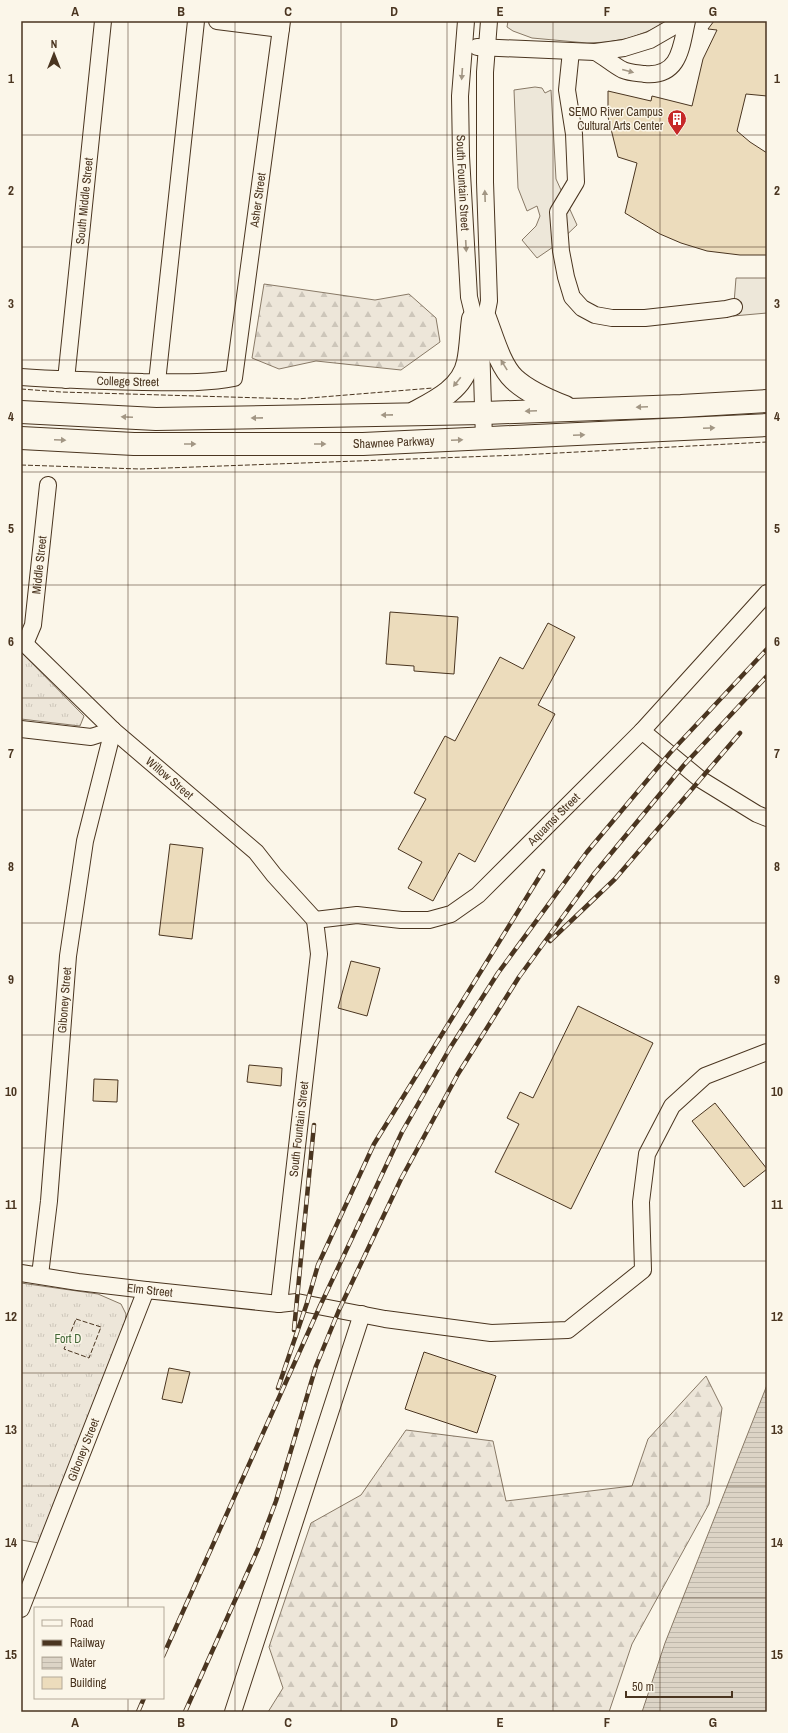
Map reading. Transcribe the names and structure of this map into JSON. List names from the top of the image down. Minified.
{"streets":{"highway":["Shawnee Parkway"],"street":["South Fountain Street","Asher Street","South Middle Street","College Street","Middle Street","Willow Street","Aquamsi Street","Giboney Street","Elm Street"]},"crossings":[["South Fountain Street","Shawnee Parkway"],["South Fountain Street","Willow Street"],["South Fountain Street","Aquamsi Street"],["South Fountain Street","Elm Street"],["Asher Street","College Street"],["South Middle Street","College Street"],["Middle Street","Willow Street"],["Willow Street","Aquamsi Street"],["Willow Street","Giboney Street"],["Giboney Street","Elm Street"]],"parks":["Fort D"],"places":{"building":["SEMO River Campus Cultural Arts Center"]},"legend":["Road","Railway","Water","Building"],"scale_bar":"50 m","north":"top","grid":{"columns":["A","B","C","D","E","F","G"],"rows":["1","2","3","4","5","6","7","8","9","10","11","12","13","14","15"]}}
